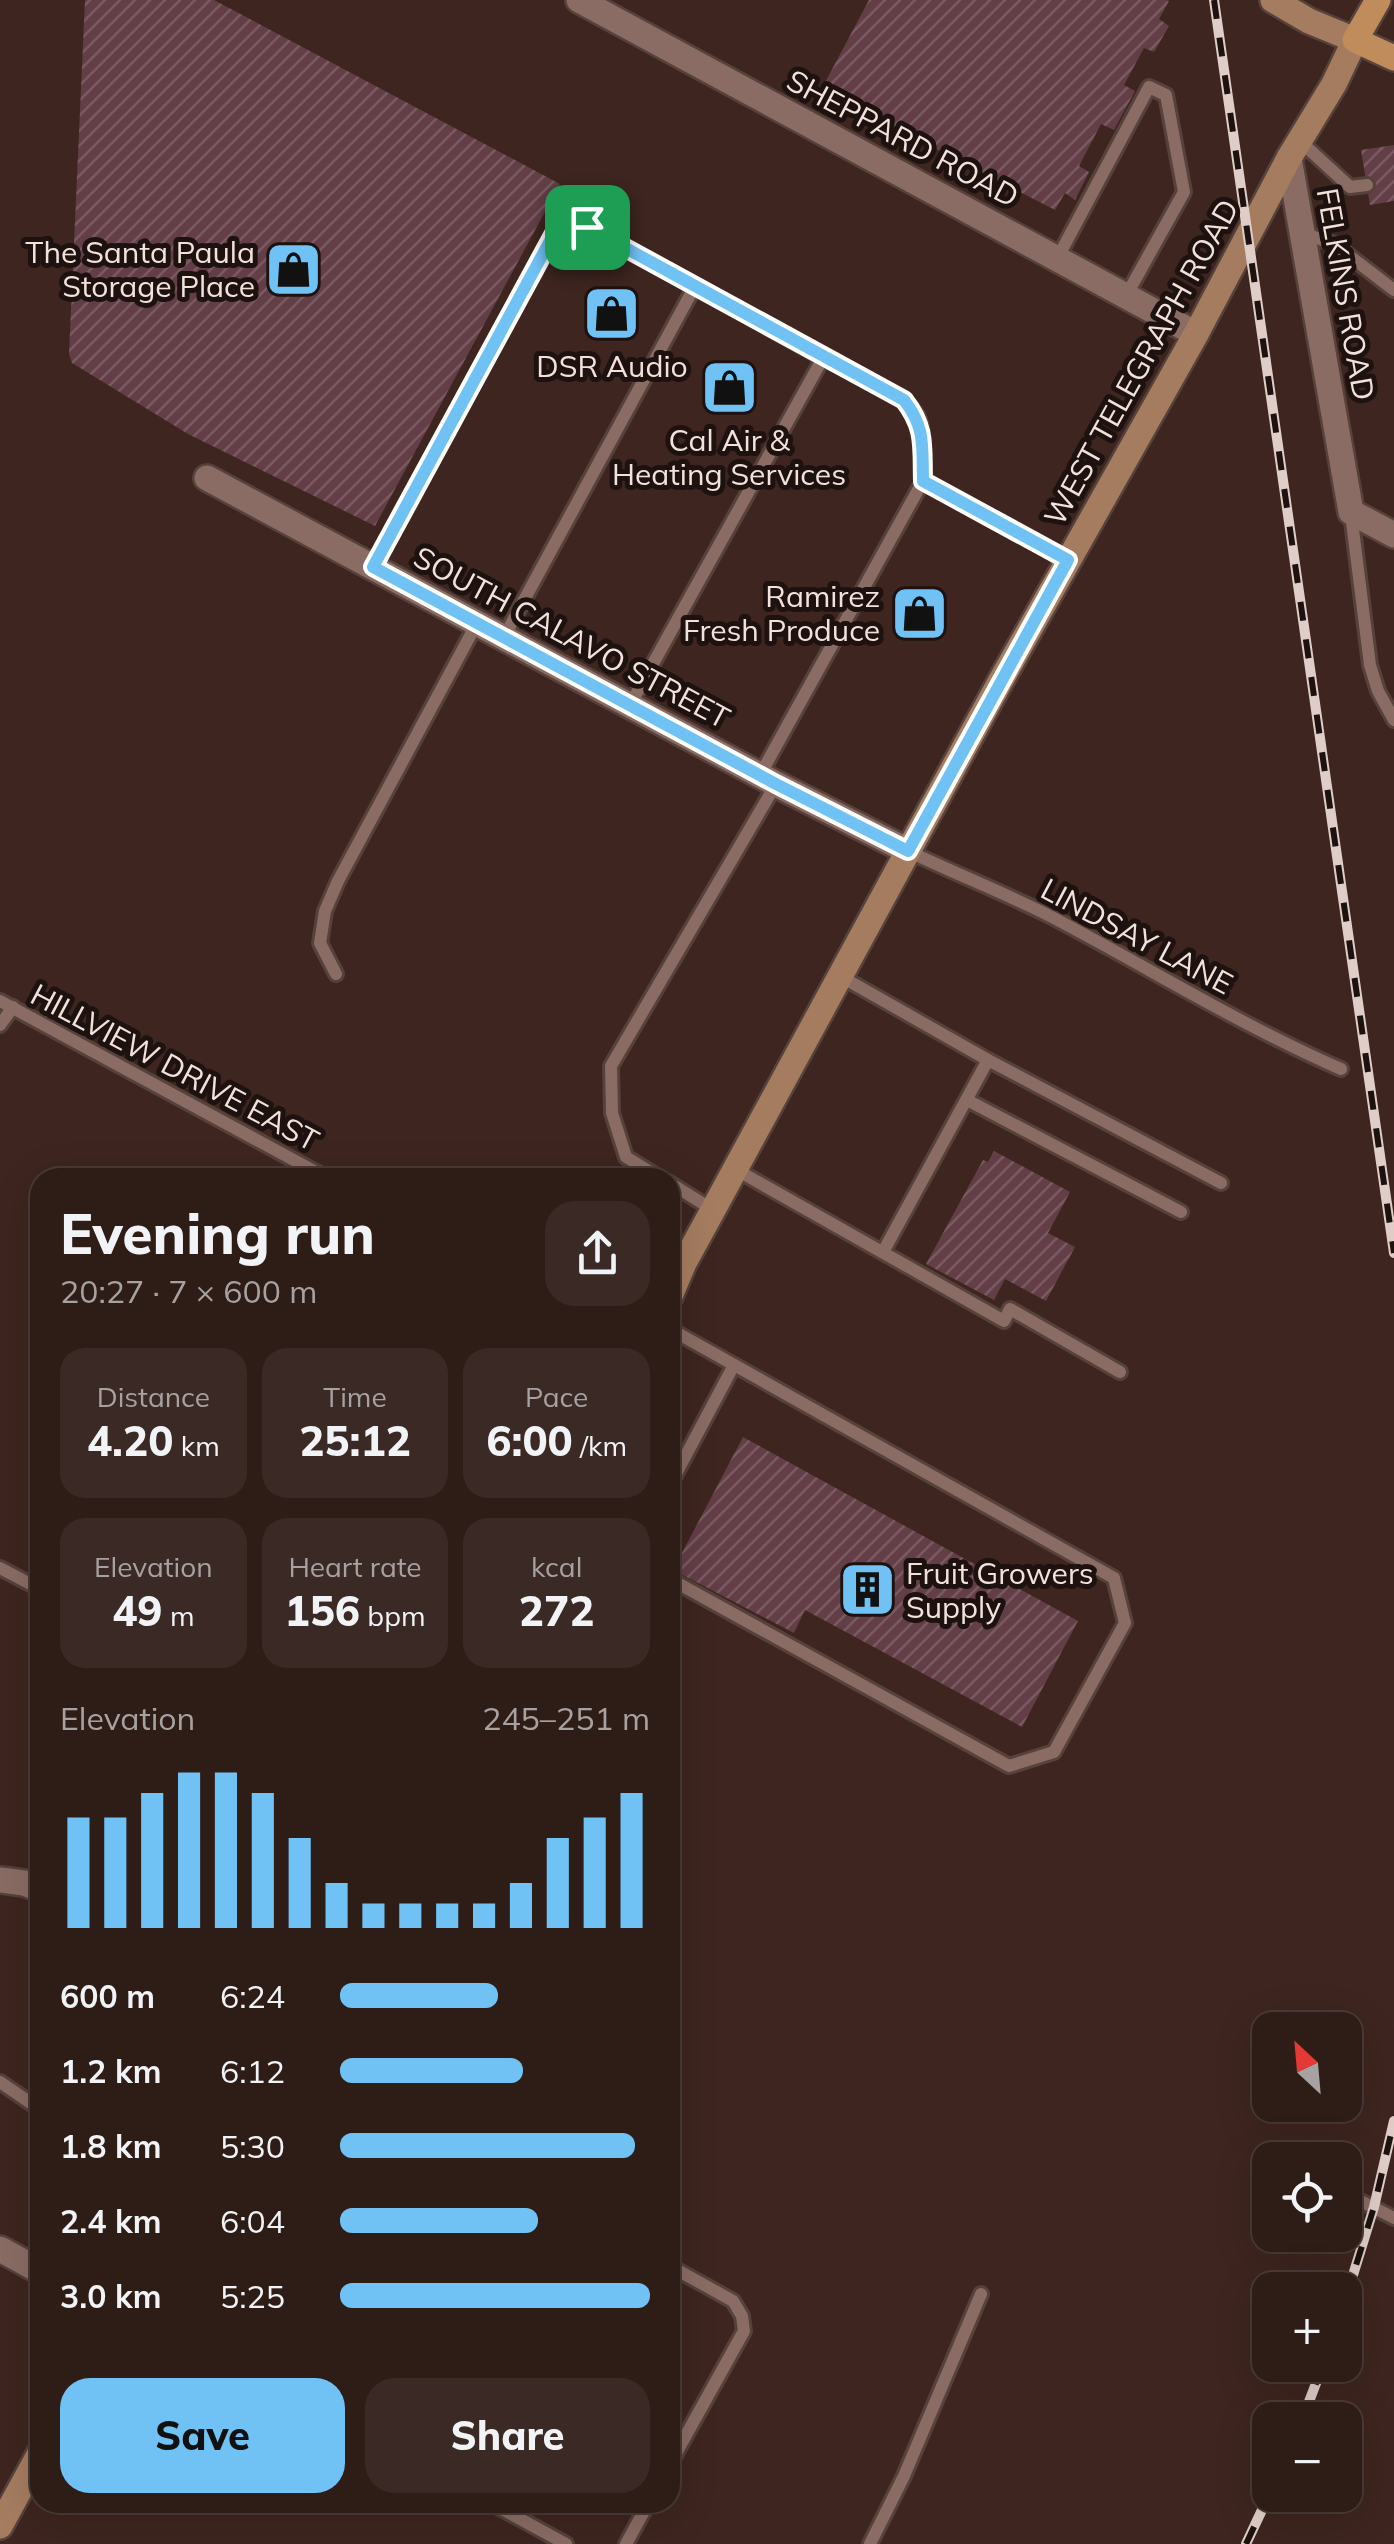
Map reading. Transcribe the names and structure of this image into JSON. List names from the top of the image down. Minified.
{"streets":{"main road":["WEST TELEGRAPH ROAD"],"street":["SHEPPARD ROAD","FELKINS ROAD","SOUTH CALAVO STREET"],"lane":["LINDSAY LANE","HILLVIEW DRIVE EAST"]},"crossings":[["SHEPPARD ROAD","WEST TELEGRAPH ROAD"],["FELKINS ROAD","WEST TELEGRAPH ROAD"],["WEST TELEGRAPH ROAD","SOUTH CALAVO STREET"],["WEST TELEGRAPH ROAD","LINDSAY LANE"],["SOUTH CALAVO STREET","LINDSAY LANE"]],"places":{"shop":["The Santa Paula Storage Place","DSR Audio","Cal Air & Heating Services","Ramirez Fresh Produce"],"building":["Fruit Growers Supply"]},"north":"top left","page":{"heading":["Evening run","20:27 · 7 × 600 m"],"stats":[["Distance","4.20 km"],["Time","25:12"],["Pace","6:00 /km"],["Elevation","49 m"],["Heart rate","156 bpm"],["kcal","272"]],"chart":["Elevation","245–251 m"],"list":[{"name":"600 m","note":"6:24"},{"name":"1.2 km","note":"6:12"},{"name":"1.8 km","note":"5:30"},{"name":"2.4 km","note":"6:04"},{"name":"3.0 km","note":"5:25"}],"map_buttons":["+","−"],"buttons":["Save","Share"]}}
